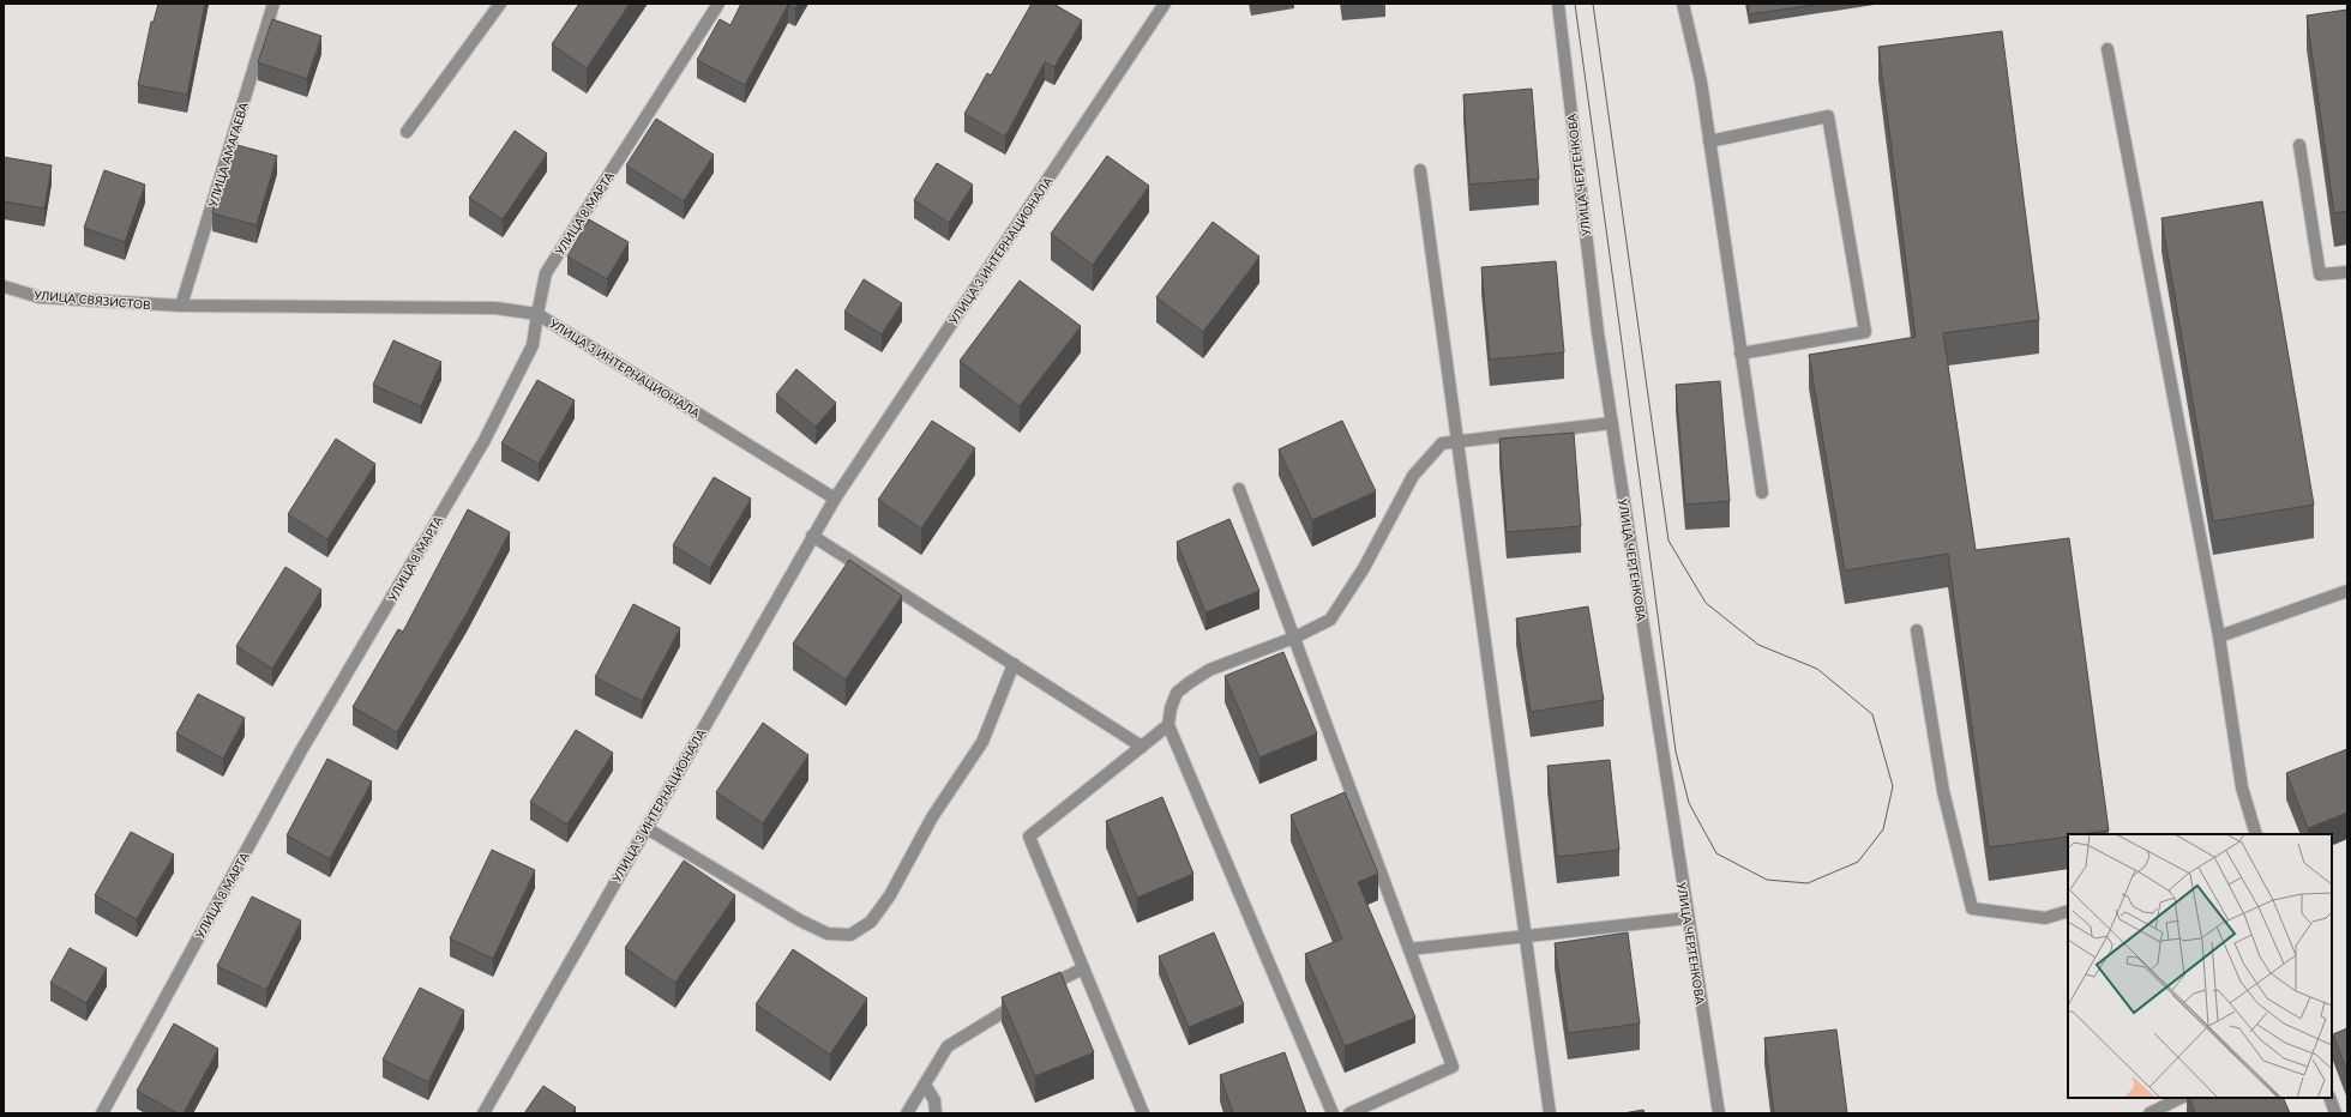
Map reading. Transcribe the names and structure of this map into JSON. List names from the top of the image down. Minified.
{"streets":{"street":["УЛИЦА АМАГАЕВА","УЛИЦА ЧЕРТЕНКОВА","УЛИЦА 8 МАРТА","УЛИЦА 3 ИНТЕРНАЦИОНАЛА","УЛИЦА СВЯЗИСТОВ"]},"crossings":[["УЛИЦА АМАГАЕВА","УЛИЦА СВЯЗИСТОВ"],["УЛИЦА 8 МАРТА","УЛИЦА 3 ИНТЕРНАЦИОНАЛА"],["УЛИЦА 8 МАРТА","УЛИЦА СВЯЗИСТОВ"],["УЛИЦА 3 ИНТЕРНАЦИОНАЛА","УЛИЦА СВЯЗИСТОВ"]]}
